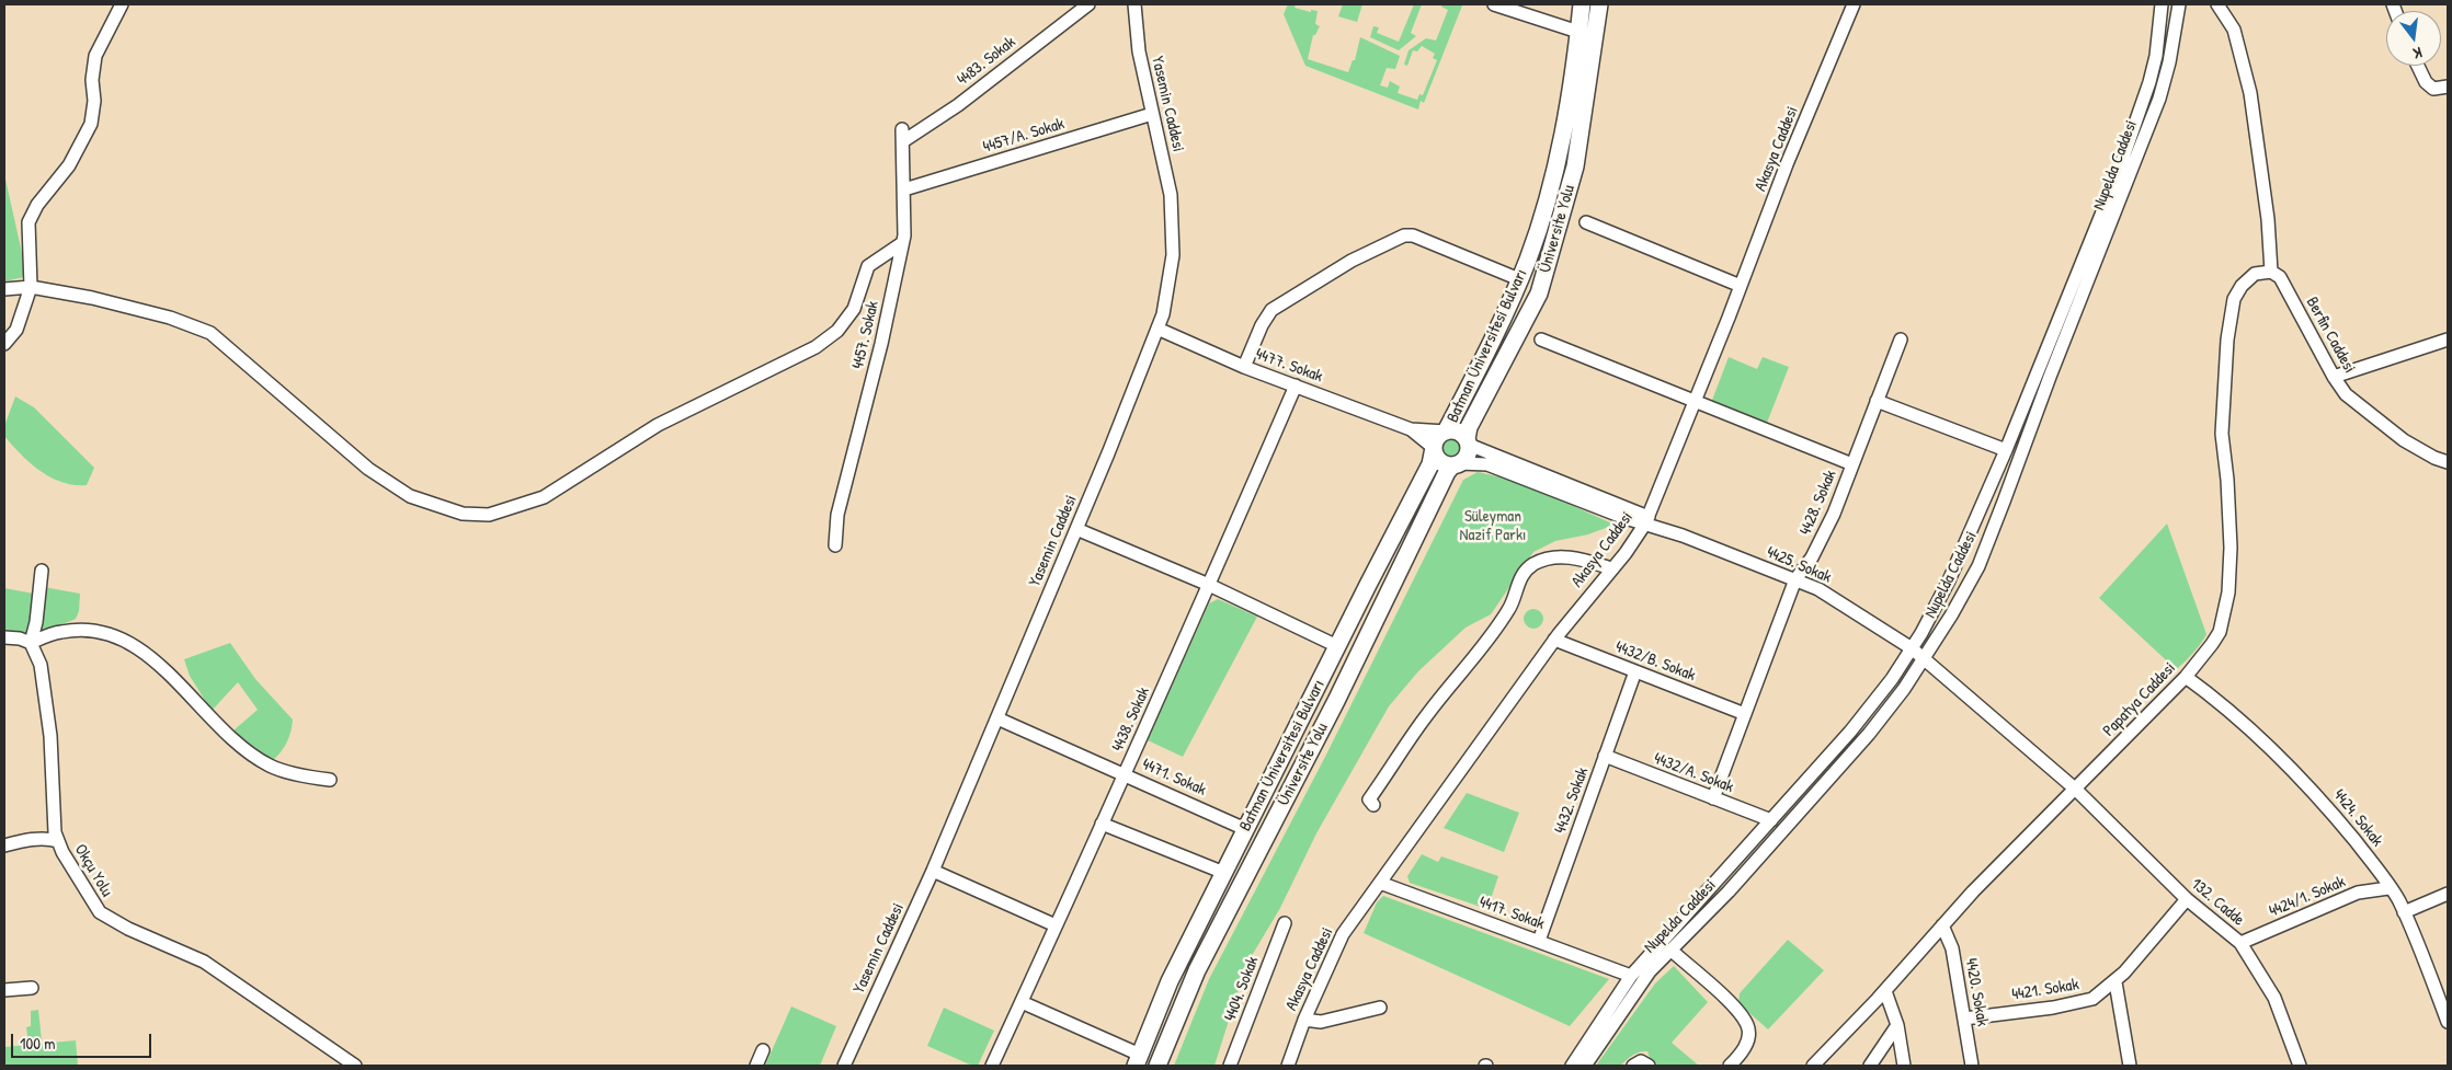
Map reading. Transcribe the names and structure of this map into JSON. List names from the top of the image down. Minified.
{"streets":{"main road":["Üniversite Yolu","Batman Üniversitesi Bulvarı"],"street":["4483. Sokak","Yasemin Caddesi","4457/A. Sokak","Akasya Caddesi","Nupelda Caddesi","4457. Sokak","Berfin Caddesi","4477. Sokak","4428. Sokak","4425. Sokak","4432/B. Sokak","Papatya Caddesi","4438. Sokak","4432/A. Sokak","4471. Sokak","4432. Sokak","4424. Sokak","Okçu Yolu","4424/1. Sokak","132. Cadde","4417. Sokak","4404. Sokak","4421. Sokak","4420. Sokak"]},"crossings":[["4483. Sokak","4457. Sokak"],["Yasemin Caddesi","4457/A. Sokak"],["Yasemin Caddesi","4477. Sokak"],["Yasemin Caddesi","4471. Sokak"],["4457/A. Sokak","4457. Sokak"],["Akasya Caddesi","4425. Sokak"],["Akasya Caddesi","4432/B. Sokak"],["Akasya Caddesi","4417. Sokak"],["Nupelda Caddesi","4425. Sokak"],["Nupelda Caddesi","4432/A. Sokak"],["Nupelda Caddesi","4417. Sokak"],["Üniversite Yolu","Batman Üniversitesi Bulvarı"],["Üniversite Yolu","4425. Sokak"],["Berfin Caddesi","Papatya Caddesi"],["Batman Üniversitesi Bulvarı","4425. Sokak"],["Batman Üniversitesi Bulvarı","4471. Sokak"],["4477. Sokak","4438. Sokak"],["4428. Sokak","4425. Sokak"],["4428. Sokak","4432/B. Sokak"],["4428. Sokak","4432/A. Sokak"],["4425. Sokak","Papatya Caddesi"],["4425. Sokak","132. Cadde"],["4432/B. Sokak","4432. Sokak"],["Papatya Caddesi","4424. Sokak"],["Papatya Caddesi","132. Cadde"],["Papatya Caddesi","4420. Sokak"],["4438. Sokak","4471. Sokak"],["4432/A. Sokak","4432. Sokak"],["4432. Sokak","4417. Sokak"],["4424. Sokak","4424/1. Sokak"],["4424/1. Sokak","132. Cadde"],["132. Cadde","4421. Sokak"],["4421. Sokak","4420. Sokak"]],"parks":["Süleyman Nazif Parkı"],"scale_bar":"100 m","north":"bottom"}
